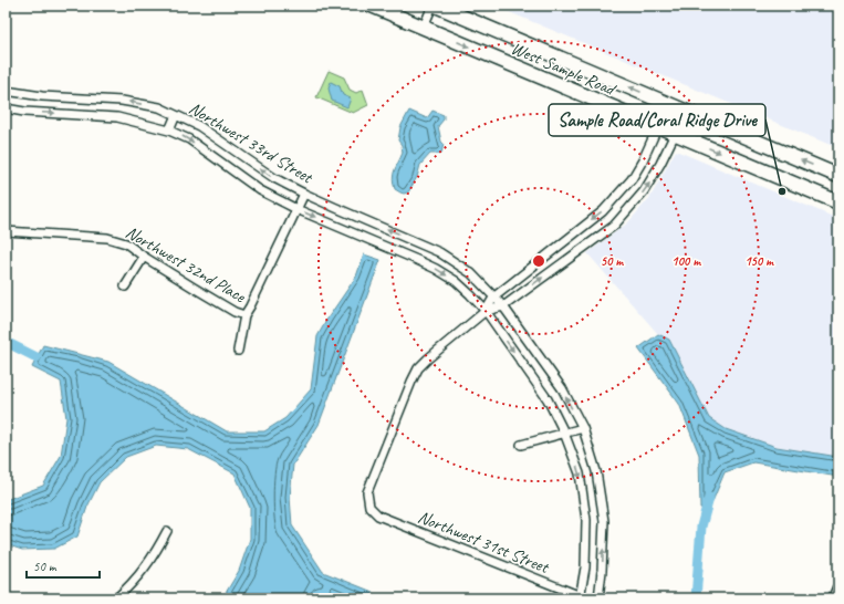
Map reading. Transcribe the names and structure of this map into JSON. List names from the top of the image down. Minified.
{"streets":{"main road":["West Sample Road"],"street":["Northwest 33rd Street","Northwest 32nd Place","Northwest 31st Street"]},"crossings":[["Northwest 33rd Street","Northwest 31st Street"]],"places":["Sample Road/Coral Ridge Drive"],"scale_bar":"50 m","rings":["50 m","100 m","150 m"]}
